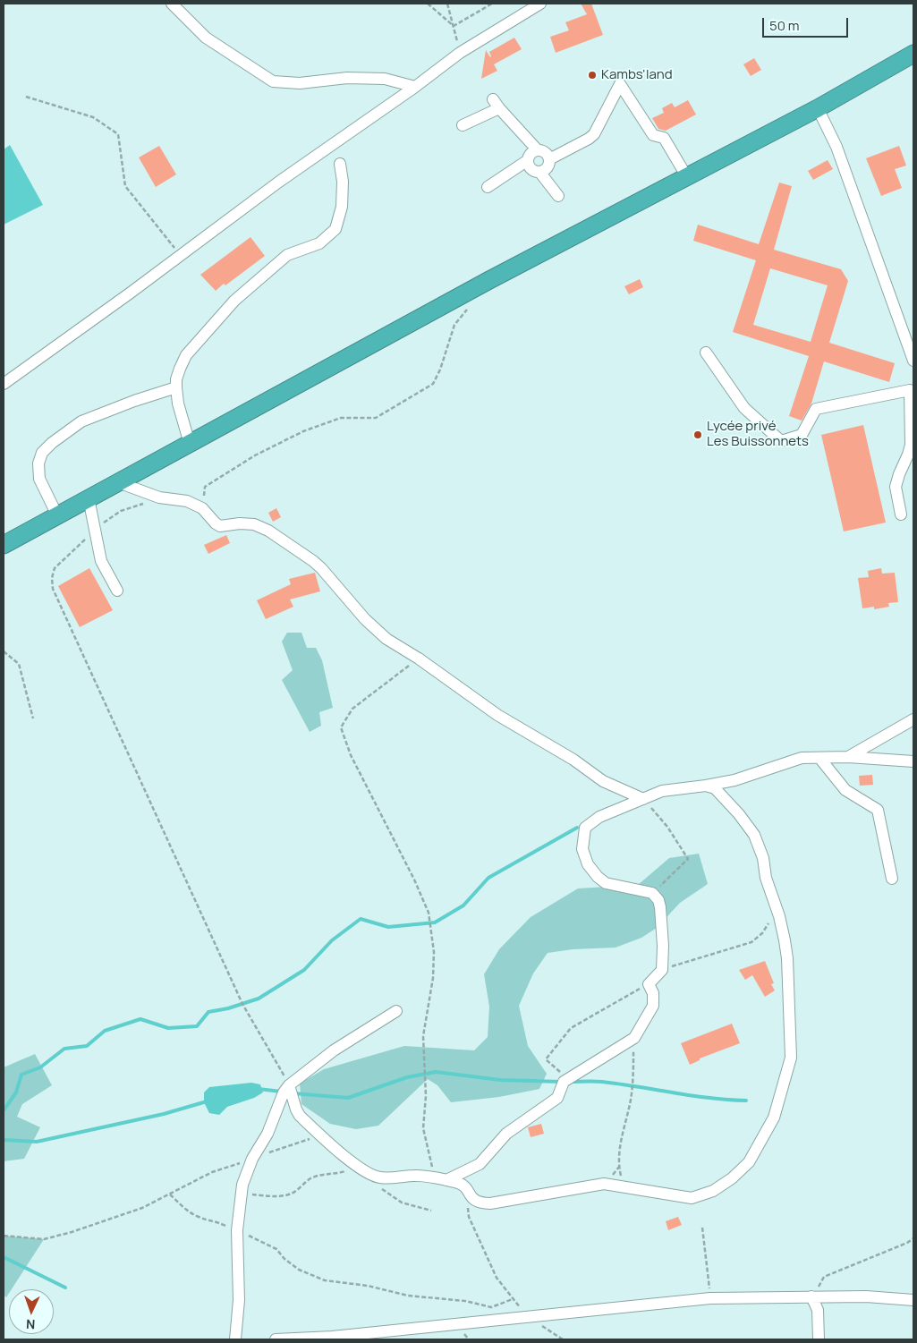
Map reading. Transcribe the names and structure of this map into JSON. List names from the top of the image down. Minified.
{"places":["Kambs'land","Lycée privé Les Buissonnets"],"scale_bar":"50 m","north":"bottom"}
